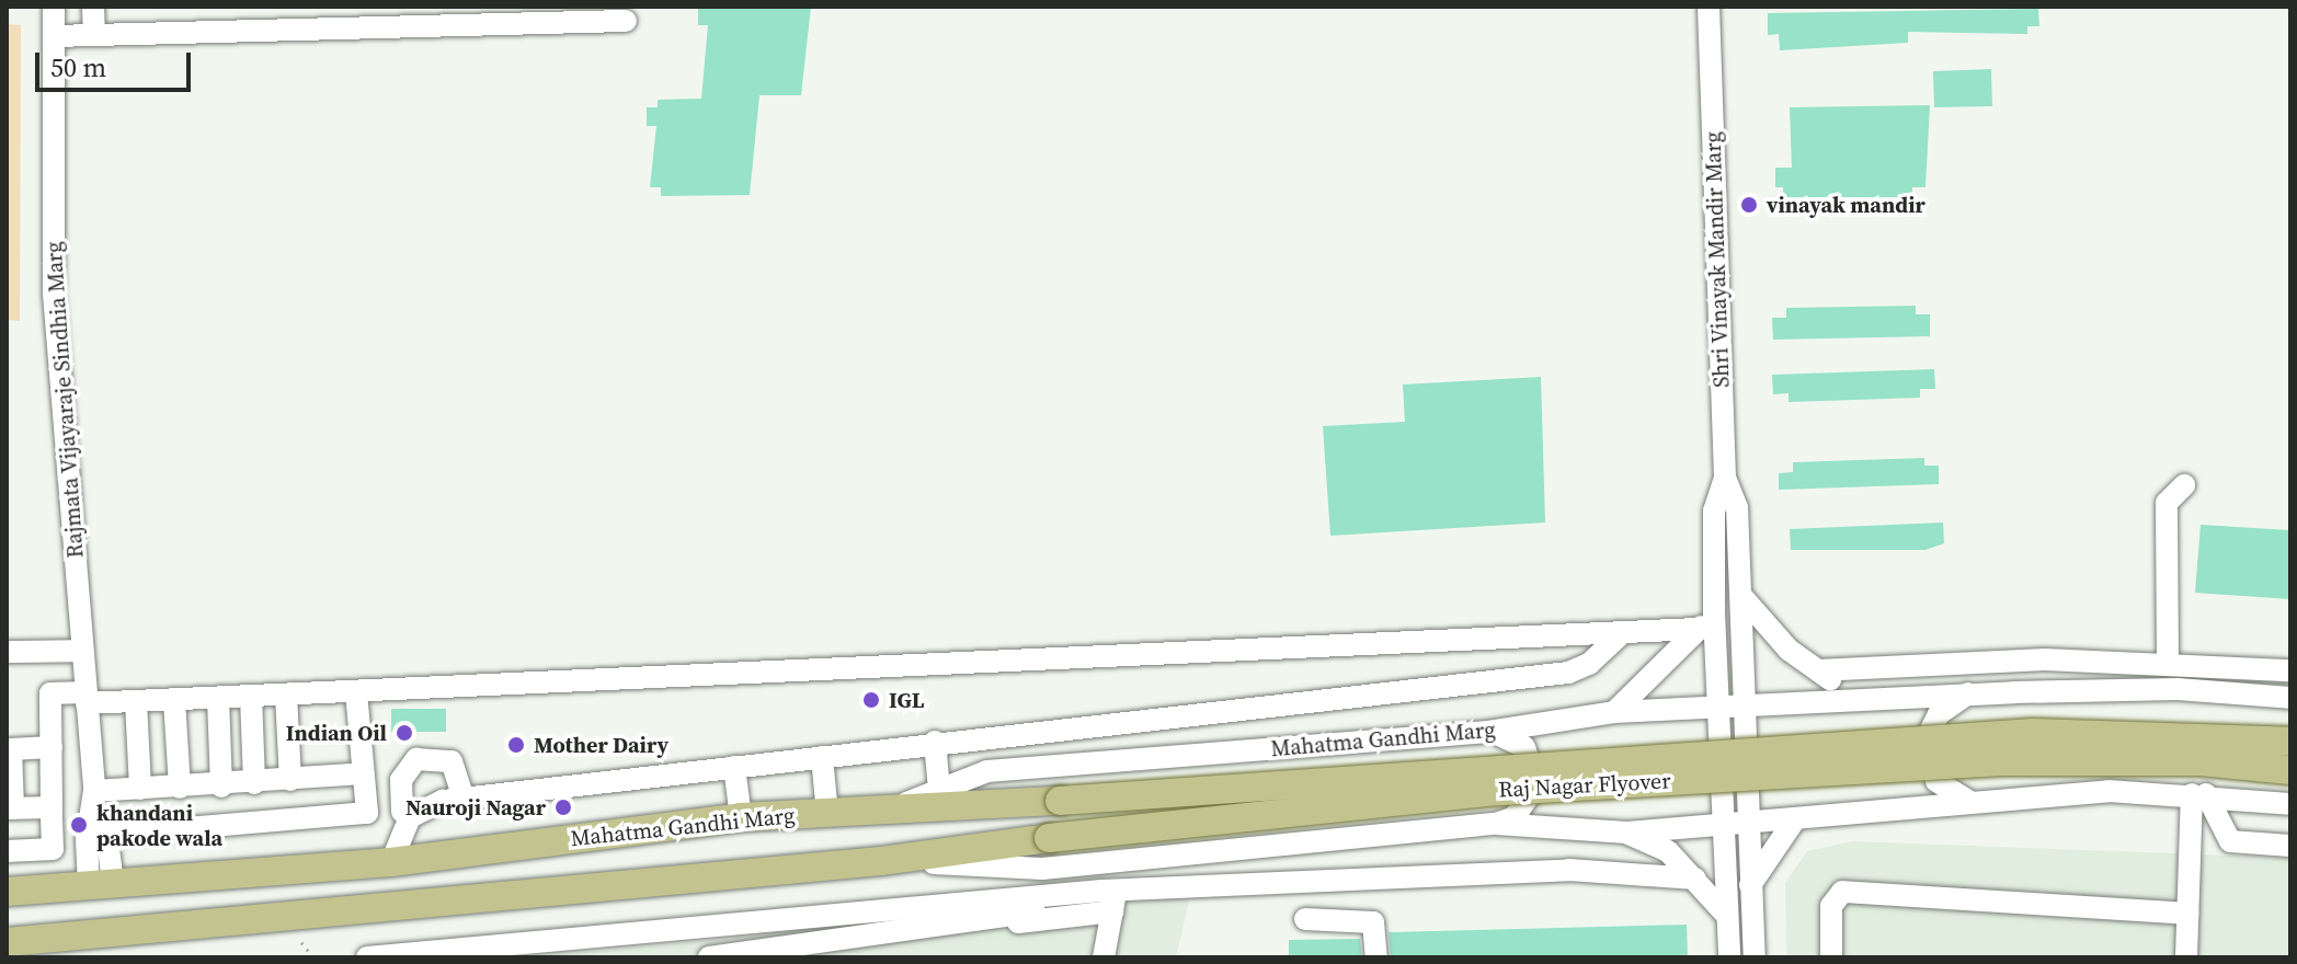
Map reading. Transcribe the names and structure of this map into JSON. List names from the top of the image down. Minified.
{"streets":{"main road":["Mahatma Gandhi Marg","Raj Nagar Flyover"],"street":["Shri Vinayak Mandir Marg","Rajmata Vijayaraje Sindhia Marg"]},"crossings":[["Shri Vinayak Mandir Marg","Mahatma Gandhi Marg"],["Rajmata Vijayaraje Sindhia Marg","Mahatma Gandhi Marg"],["Mahatma Gandhi Marg","Raj Nagar Flyover"]],"places":["vinayak mandir","IGL","Indian Oil","Mother Dairy","Nauroji Nagar","khandani pakode wala"],"scale_bar":"50 m"}
